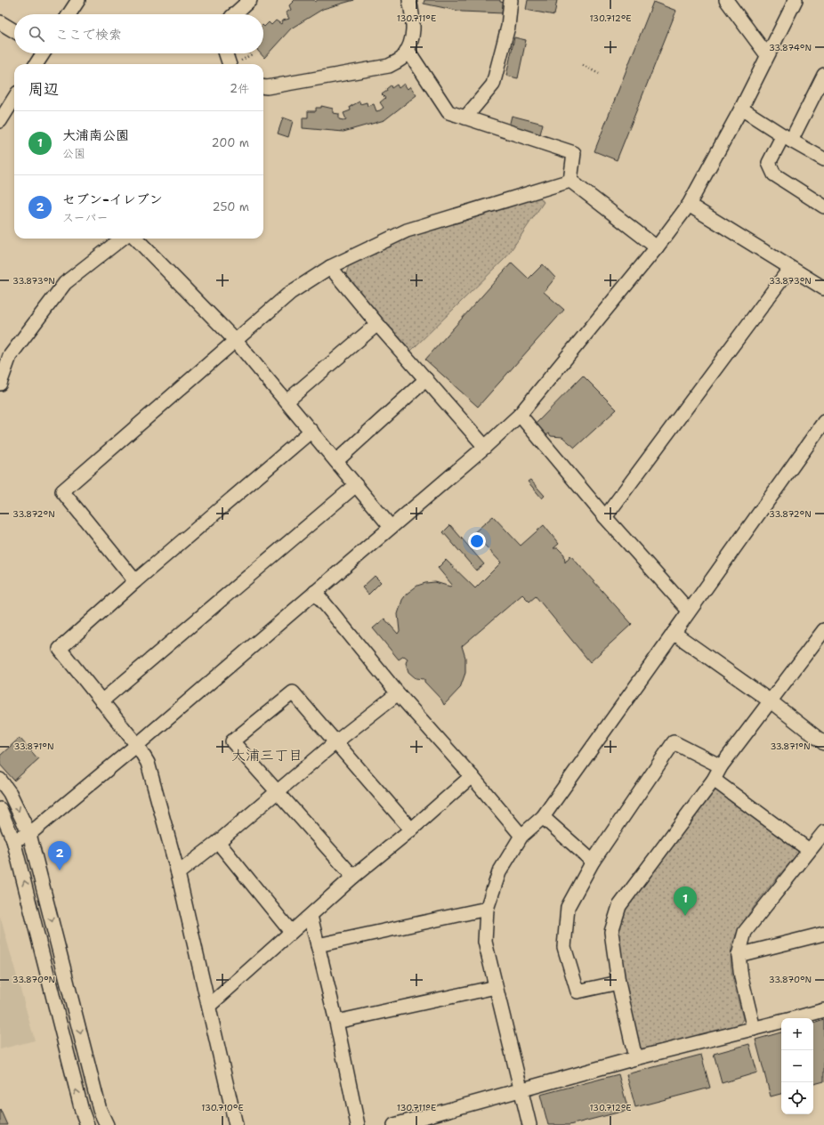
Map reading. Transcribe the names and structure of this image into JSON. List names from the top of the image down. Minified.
{"districts":["大浦三丁目"],"page":{"search":"ここで検索","heading":["周辺","2件"],"list":[{"mark":"1","name":"大浦南公園","note":"公園","value":"200 m"},{"mark":"2","name":"セブン-イレブン","note":"スーパー","value":"250 m"}],"pins":["2","1"],"map_buttons":["+","−"]},"coordinates":["130.711°E","130.712°E","33.874°N","33.873°N","33.872°N","33.871°N","33.870°N","130.710°E"]}
